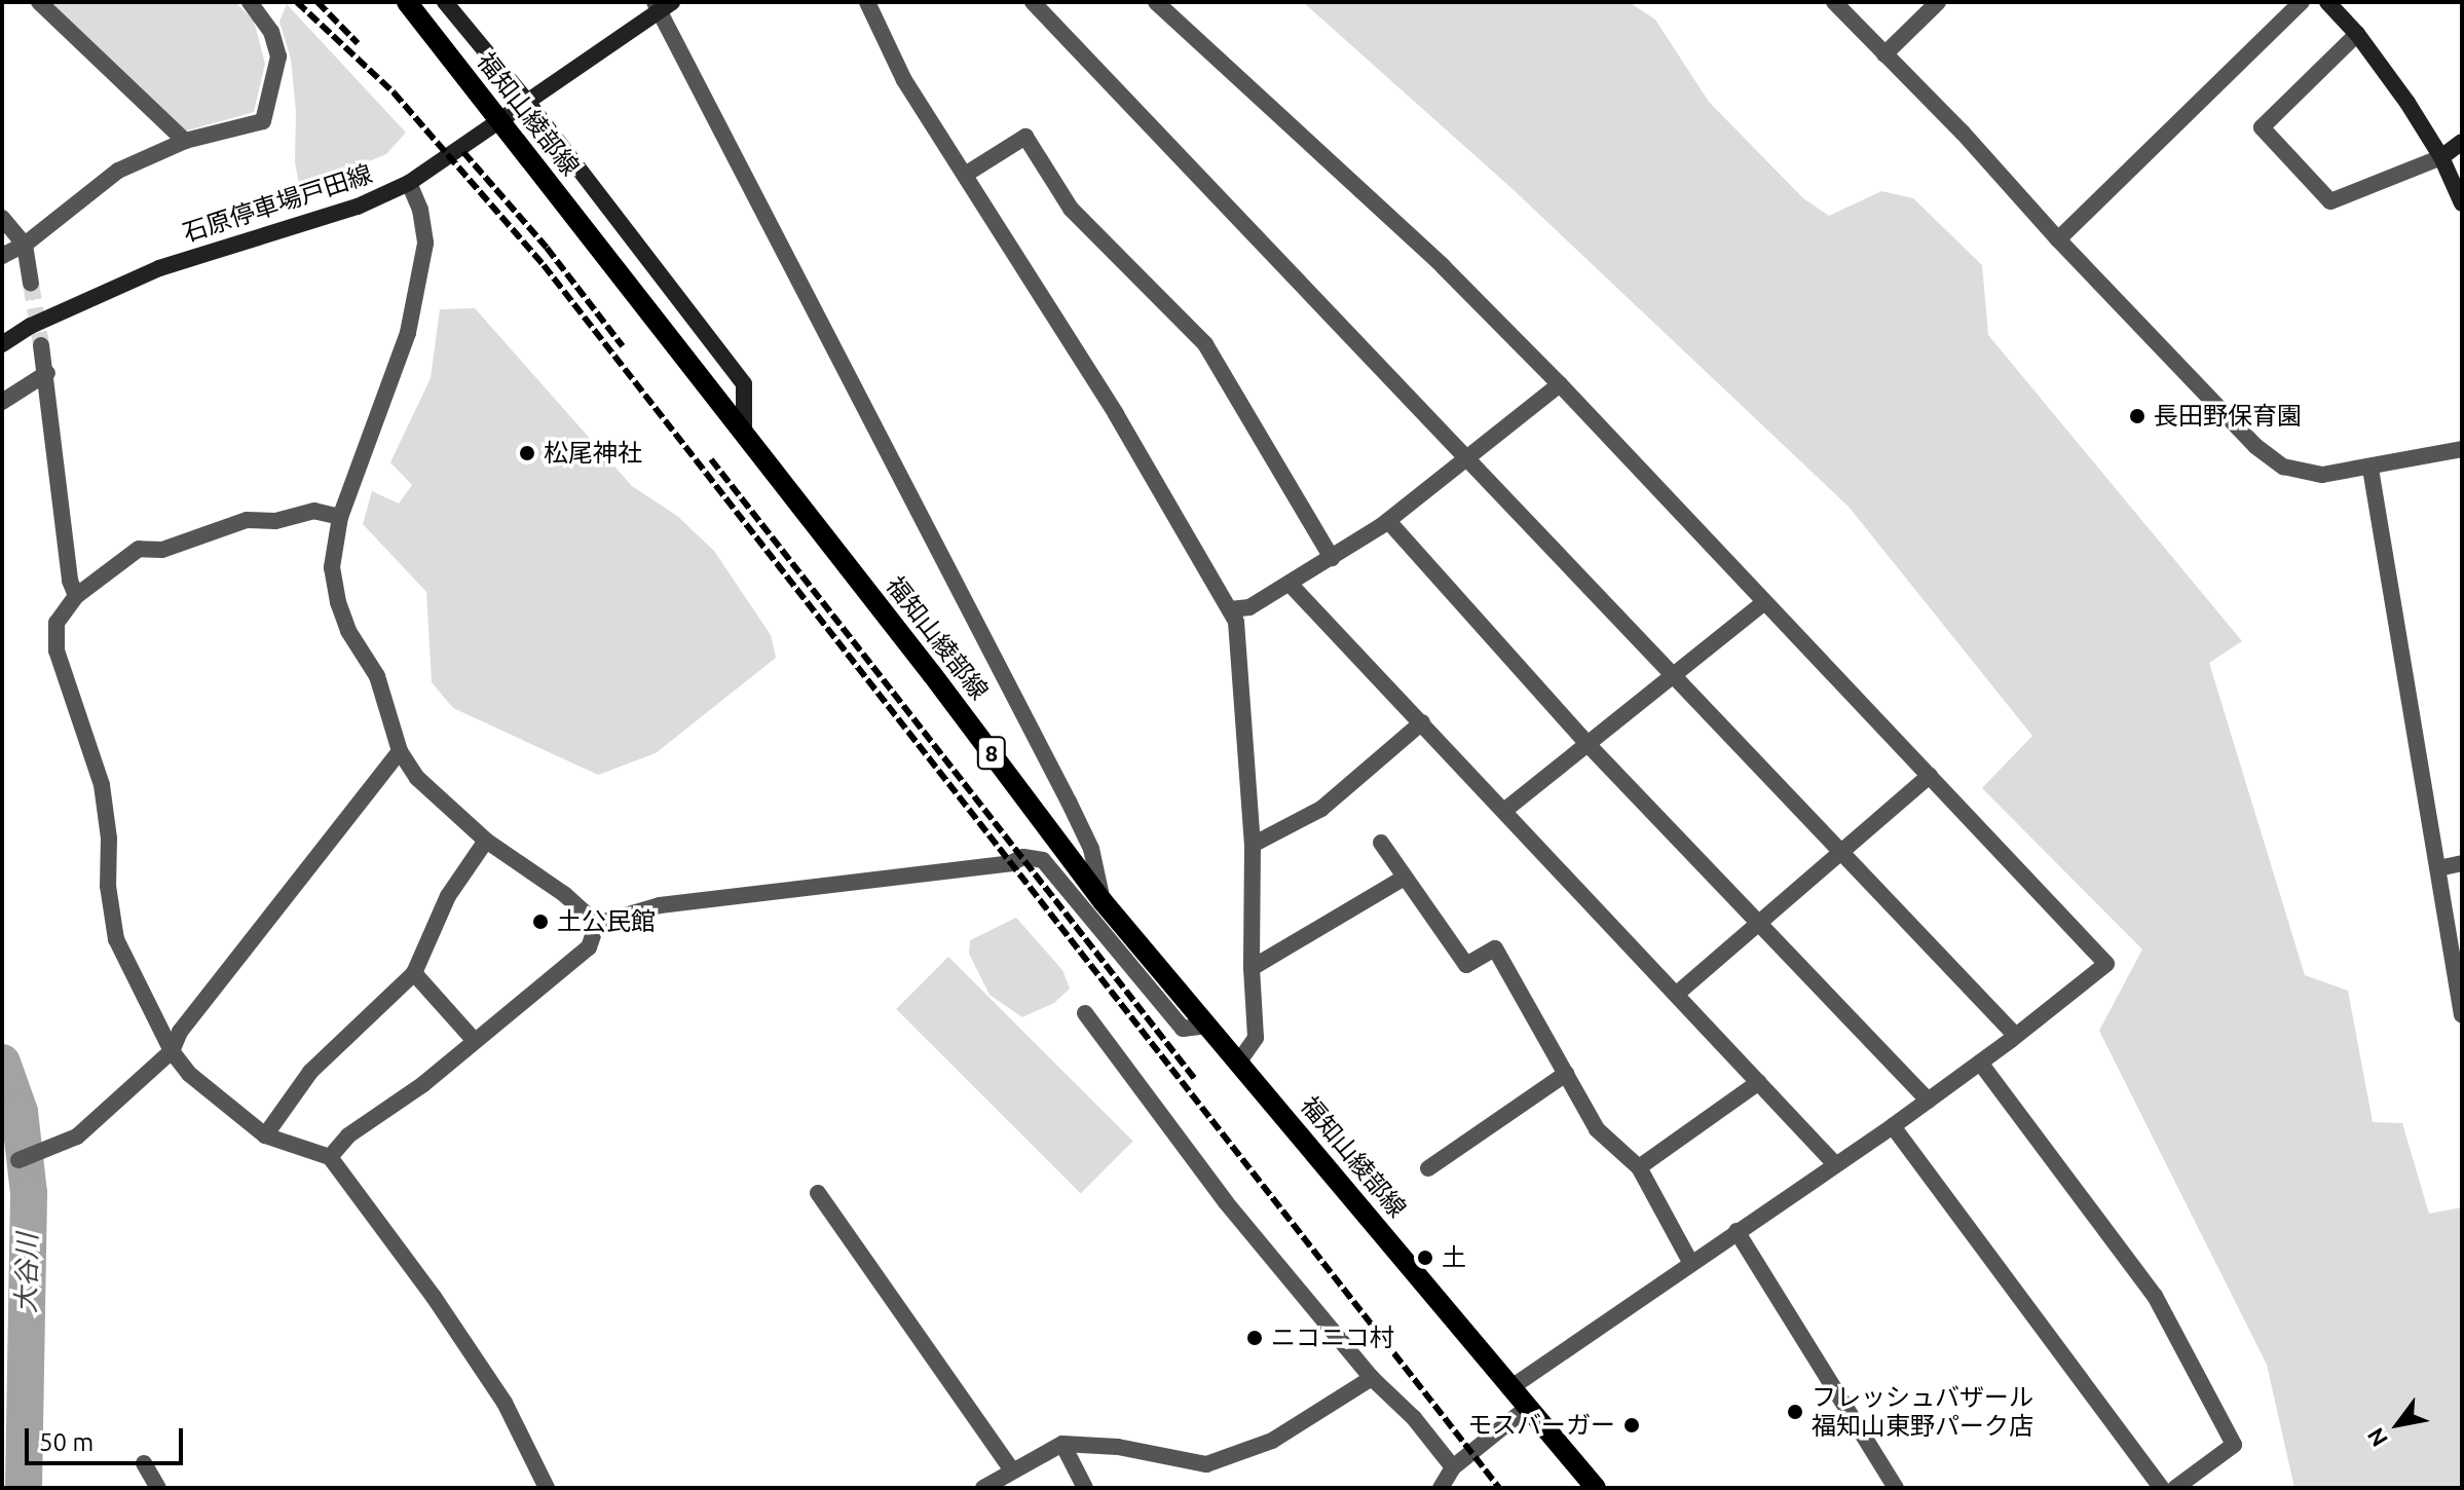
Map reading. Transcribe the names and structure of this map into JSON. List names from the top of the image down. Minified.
{"streets":{"main road":["福知山綾部線","石原停車場戸田線","8"]},"water":["大谷川"],"places":["長田野保育園","松尾神社","土公民館","土","ニコニコ村","フレッシュバザール 福知山東野パーク店","モスバーガー"],"scale_bar":"50 m","north":"bottom left"}
